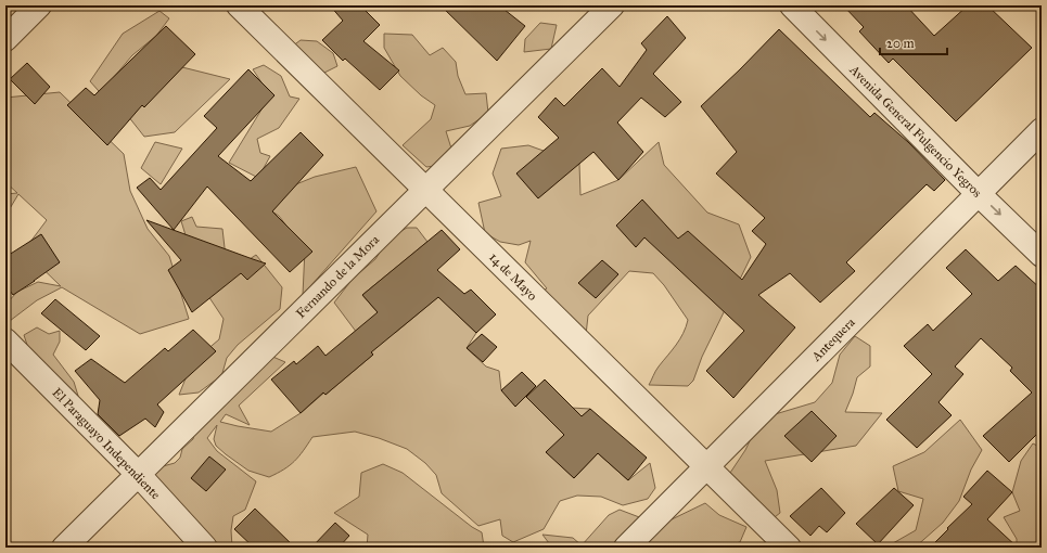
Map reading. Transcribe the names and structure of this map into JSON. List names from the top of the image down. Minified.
{"streets":{"street":["Avenida General Fulgencio Yegros","Fernando de la Mora","14 de Mayo","Antequera","El Paraguayo Independiente"]},"crossings":[["Avenida General Fulgencio Yegros","Antequera"],["Fernando de la Mora","14 de Mayo"],["Fernando de la Mora","El Paraguayo Independiente"],["14 de Mayo","Antequera"]],"one_way":["Avenida General Fulgencio Yegros"],"scale_bar":"20 m"}
